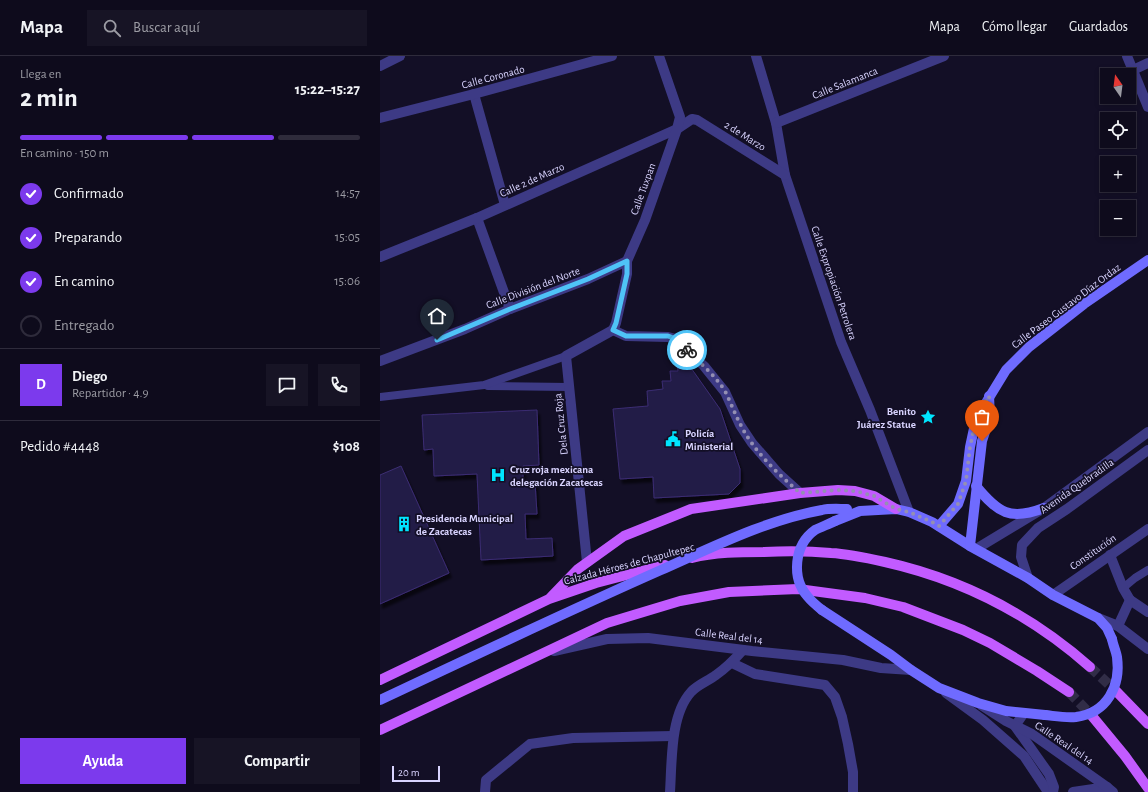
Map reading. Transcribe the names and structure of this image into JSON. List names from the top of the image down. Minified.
{"streets":{"main road":["Calle Paseo Gustavo Díaz Ordaz","Calzada Héroes de Chapultepec"],"street":["Calle Coronado","Calle Salamanca","2 de Marzo","Calle 2 de Marzo","Calle Tuxpan","Calle Expropiación Petrolera","Calle División del Norte","Dela Cruz Roja","Avenida Quebradilla","Constitución","Calle Real del 14"]},"crossings":[["Calle Salamanca","Calle Expropiación Petrolera"],["2 de Marzo","Calle 2 de Marzo"],["2 de Marzo","Calle Expropiación Petrolera"],["Calle 2 de Marzo","Calle Tuxpan"],["Calle Tuxpan","Calle División del Norte"]],"places":{"place":["Benito Juárez Statue"],"public building":["Policía Ministerial"],"hospital":["Cruz roja mexicana delegación Zacatecas"],"building":["Presidencia Municipal de Zacatecas"]},"scale_bar":"20 m","north":"top","page":{"header":"Mapa","search":"Buscar aquí","nav":["Mapa","Cómo llegar","Guardados"],"heading":["2 min","Llega en","15:22–15:27"],"panel":["Diego","Repartidor · 4.9","Pedido #4448","$108"],"map_buttons":["+","−"],"bar":"En camino · 150 m","list":[["Confirmado","14:57"],["Preparando","15:05"],["En camino","15:06"],"Entregado"],"round":"D","buttons":["Ayuda","Compartir"],"scale":"20 m"}}
